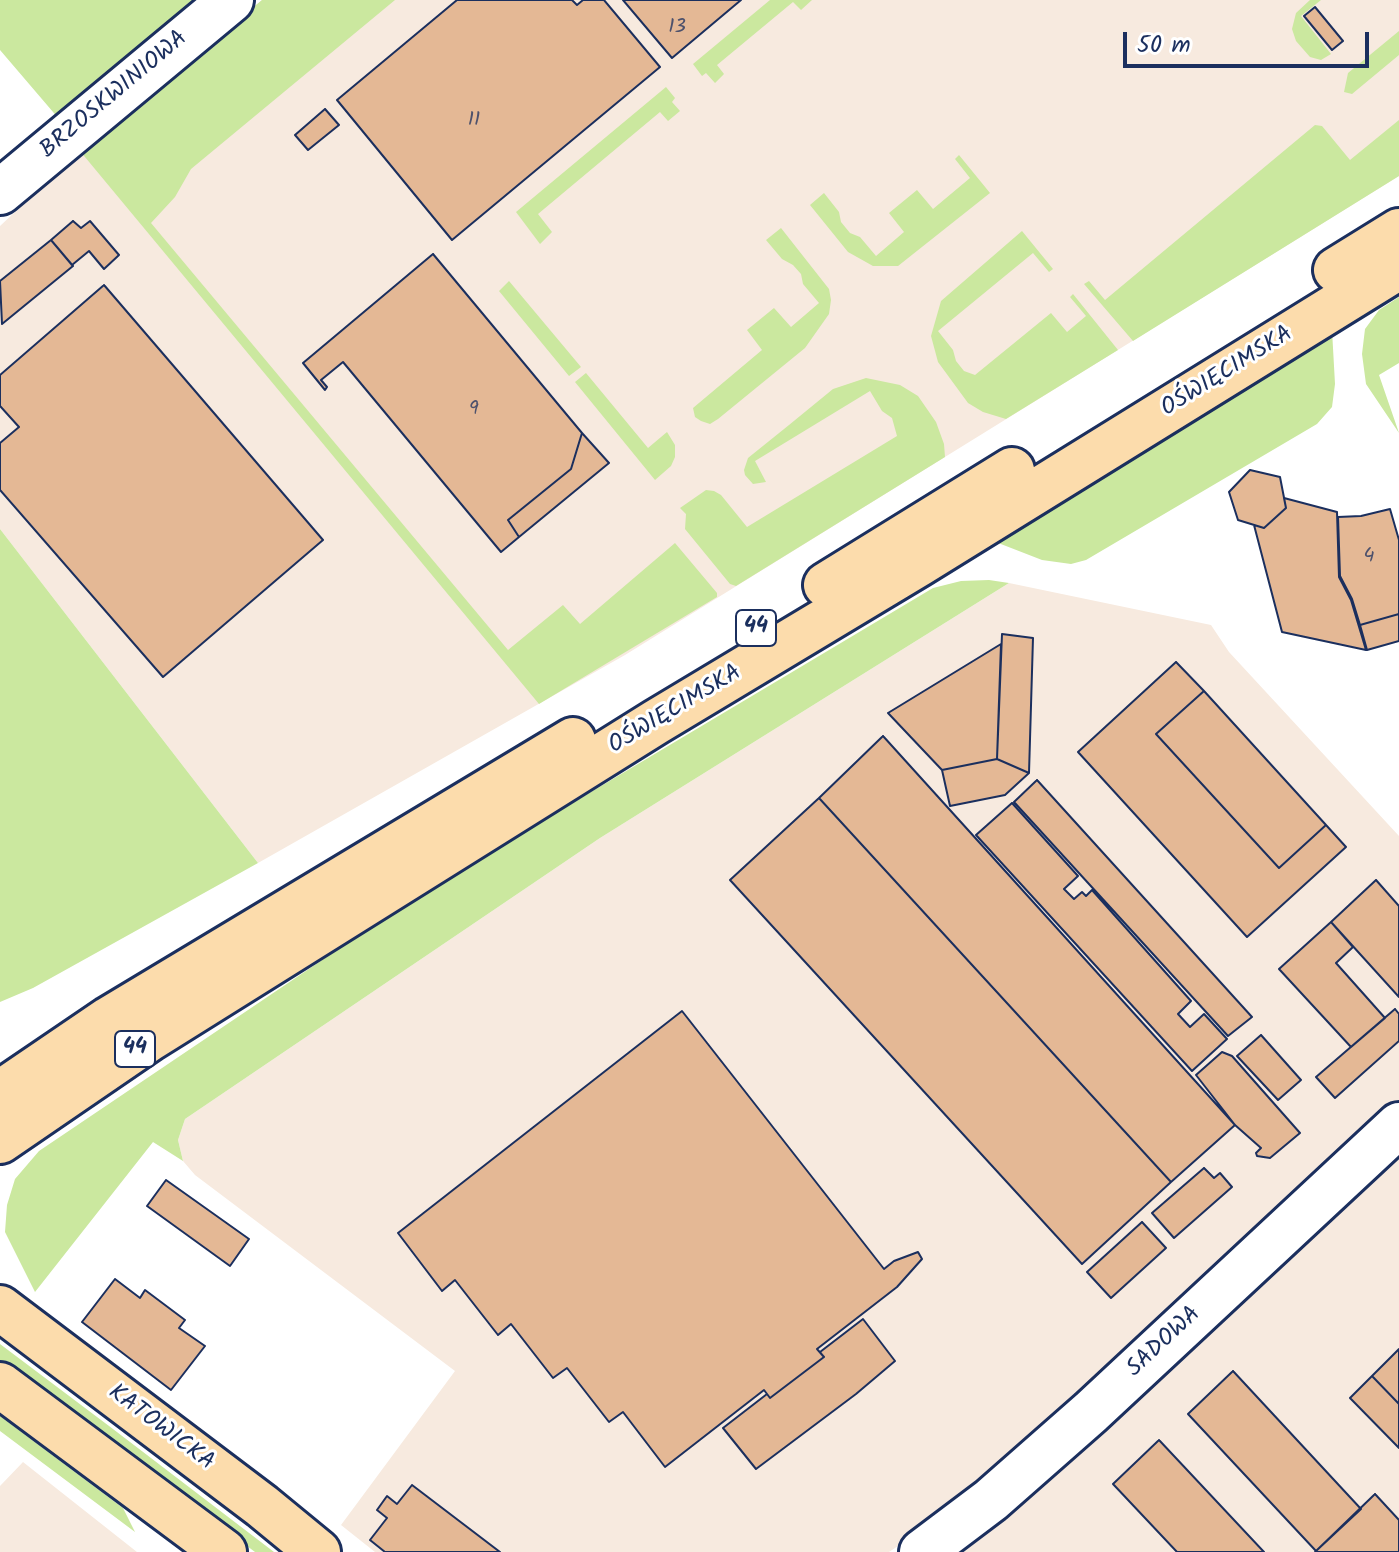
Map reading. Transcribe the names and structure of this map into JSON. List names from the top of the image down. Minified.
{"streets":{"main road":["OŚWIĘCIMSKA","44","KATOWICKA"],"street":["BRZOSKWINIOWA","SADOWA"]},"house_numbers":["13","11","9","4"],"scale_bar":"50 m"}
